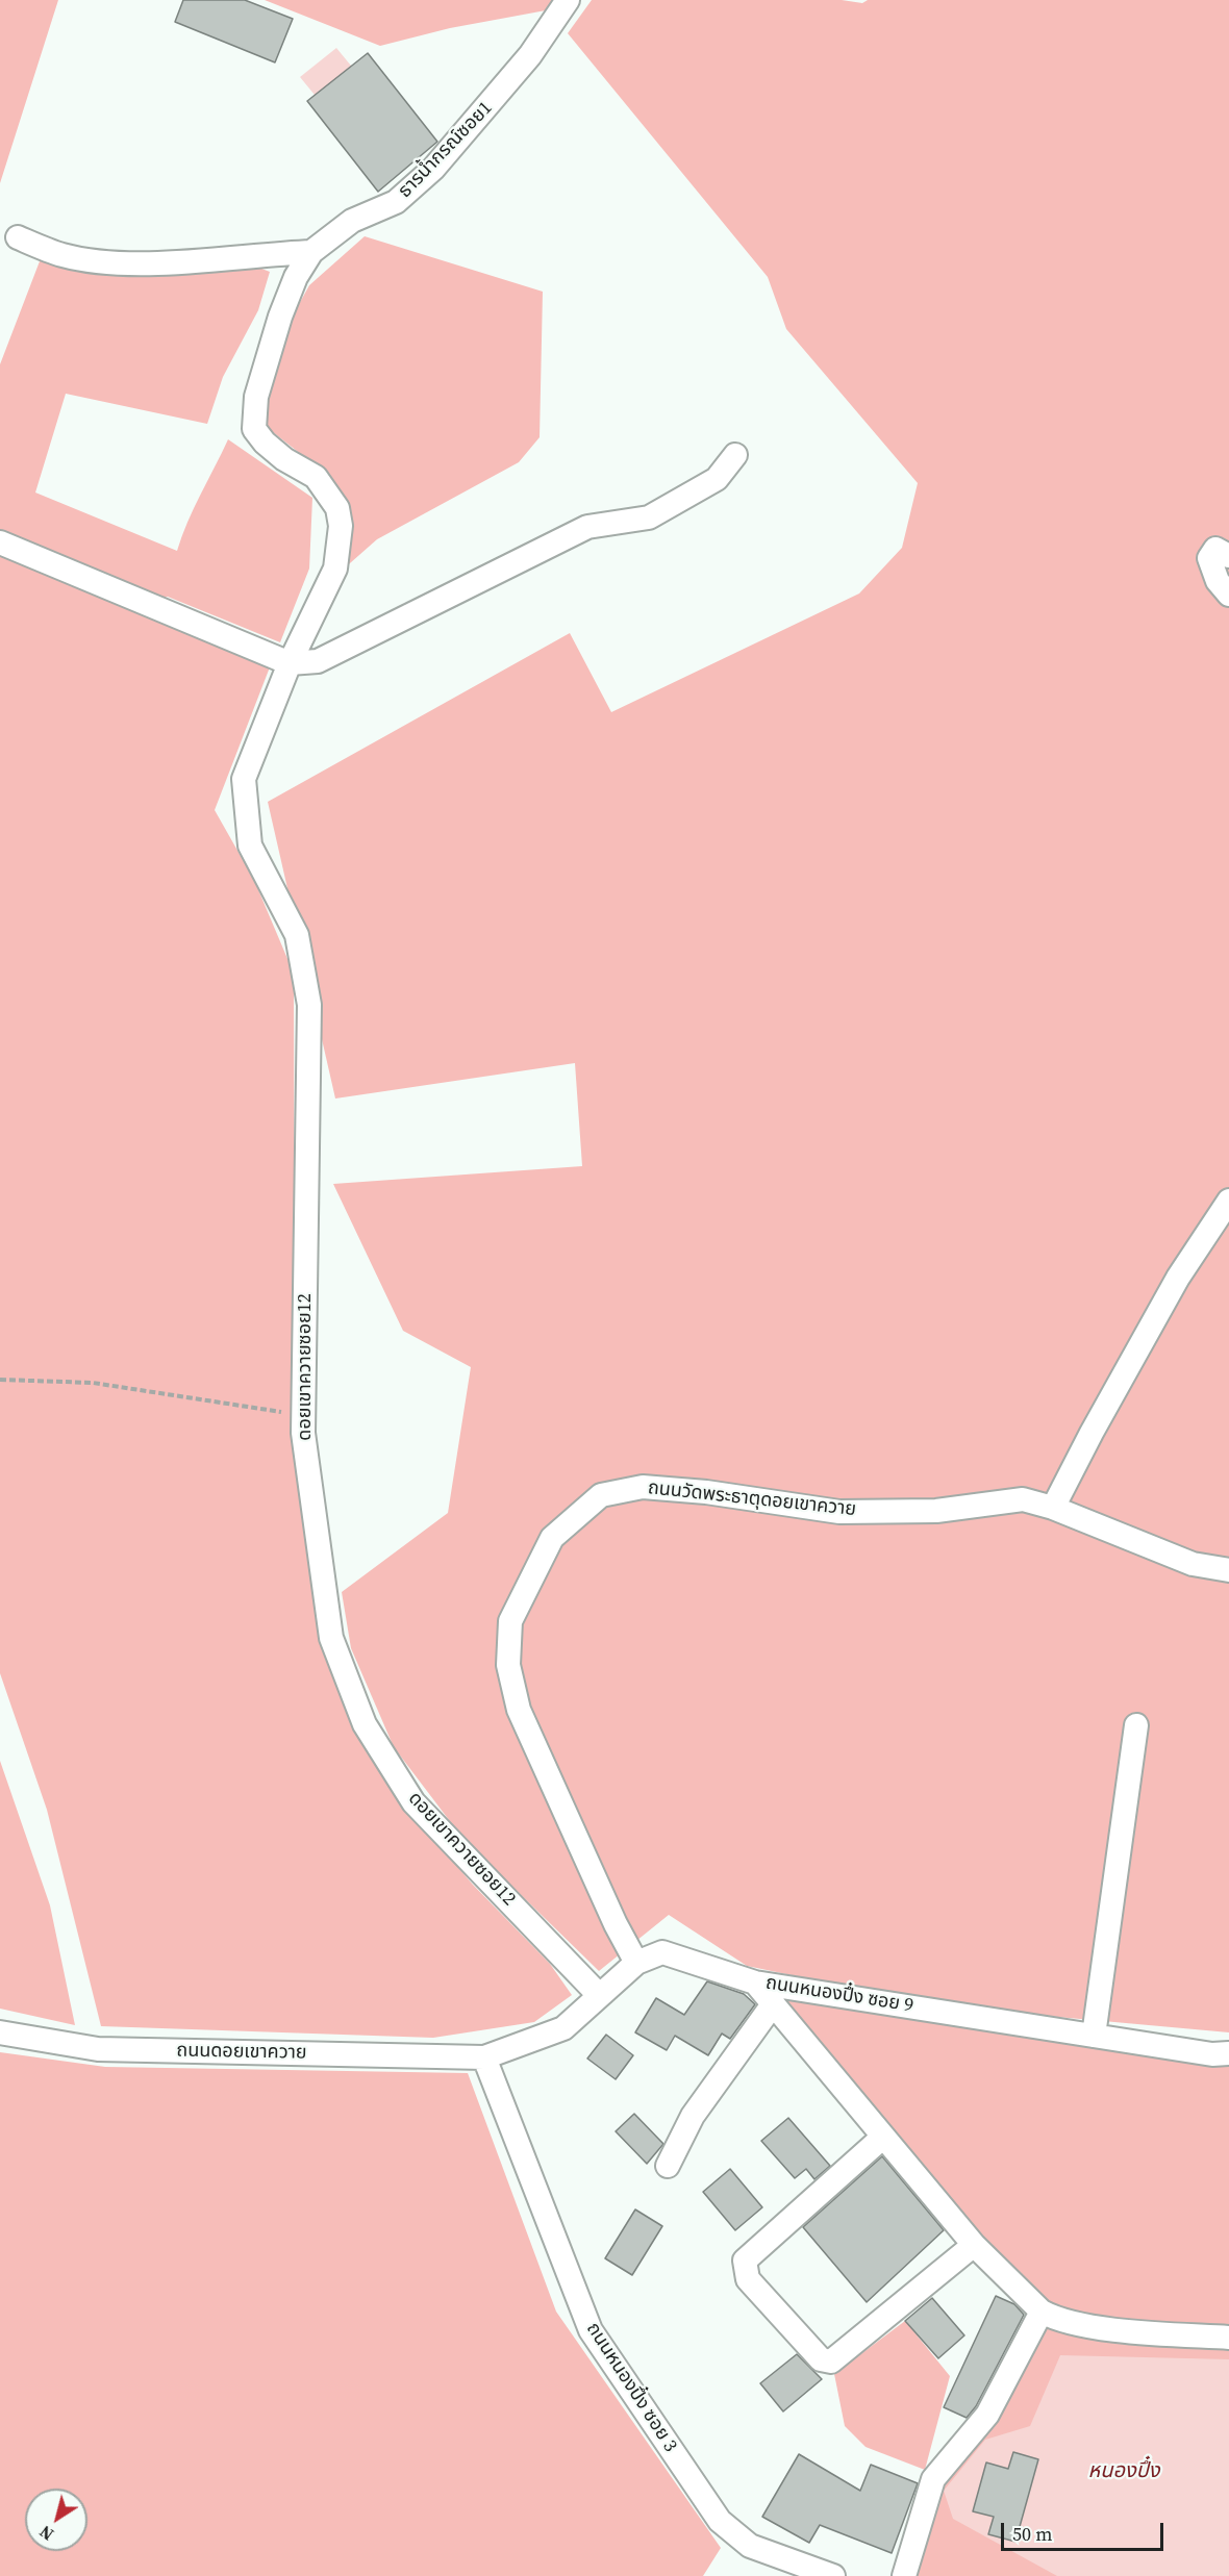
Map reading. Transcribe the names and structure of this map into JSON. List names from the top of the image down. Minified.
{"streets":{"street":["ธารน้ำกรณ์ซอย1","ดอยเขาควายซอย12","ถนนวัดพระธาตุดอยเขาควาย","ถนนหนองปึ๋ง ซอย 9","ถนนดอยเขาควาย","ถนนหนองปึ๋ง ซอย 3"]},"crossings":[["ธารน้ำกรณ์ซอย1","ดอยเขาควายซอย12"],["ดอยเขาควายซอย12","ถนนหนองปึ๋ง ซอย 9"],["ถนนวัดพระธาตุดอยเขาควาย","ถนนหนองปึ๋ง ซอย 9"],["ถนนหนองปึ๋ง ซอย 9","ถนนดอยเขาควาย"],["ถนนหนองปึ๋ง ซอย 9","ถนนหนองปึ๋ง ซอย 3"],["ถนนดอยเขาควาย","ถนนหนองปึ๋ง ซอย 3"]],"water":["หนองปึ๋ง"],"scale_bar":"50 m","north":"bottom left"}
